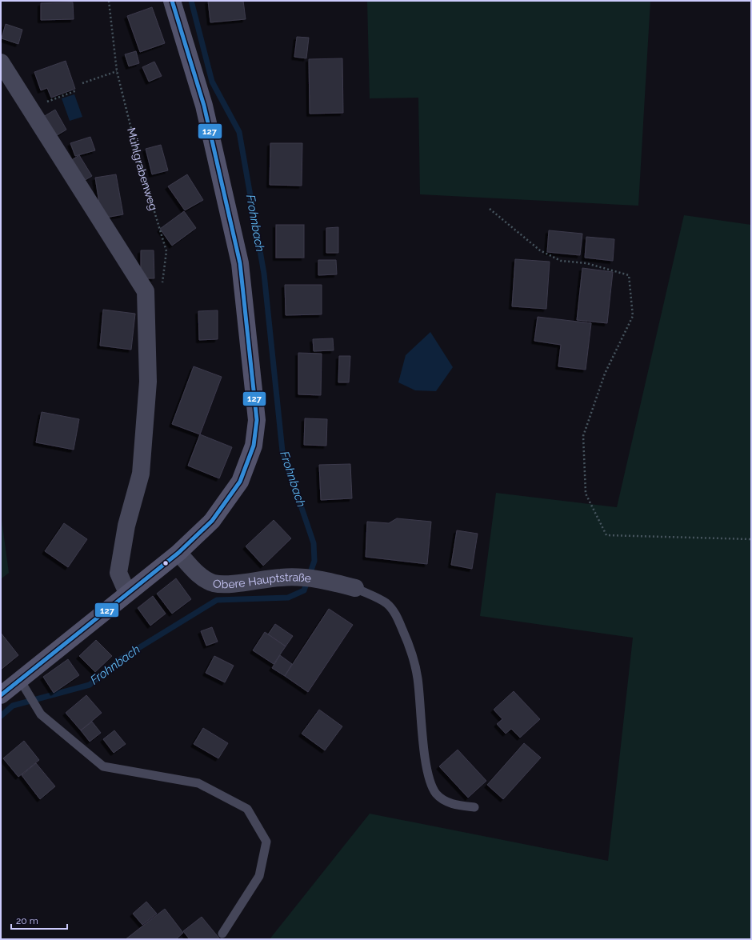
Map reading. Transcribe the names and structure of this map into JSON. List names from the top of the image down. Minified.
{"streets":{"street":["Obere Hauptstraße"],"path":["Mühlgrabenweg"]},"water":["Frohnbach"],"lines":["transit line 127"],"scale_bar":"20 m"}
